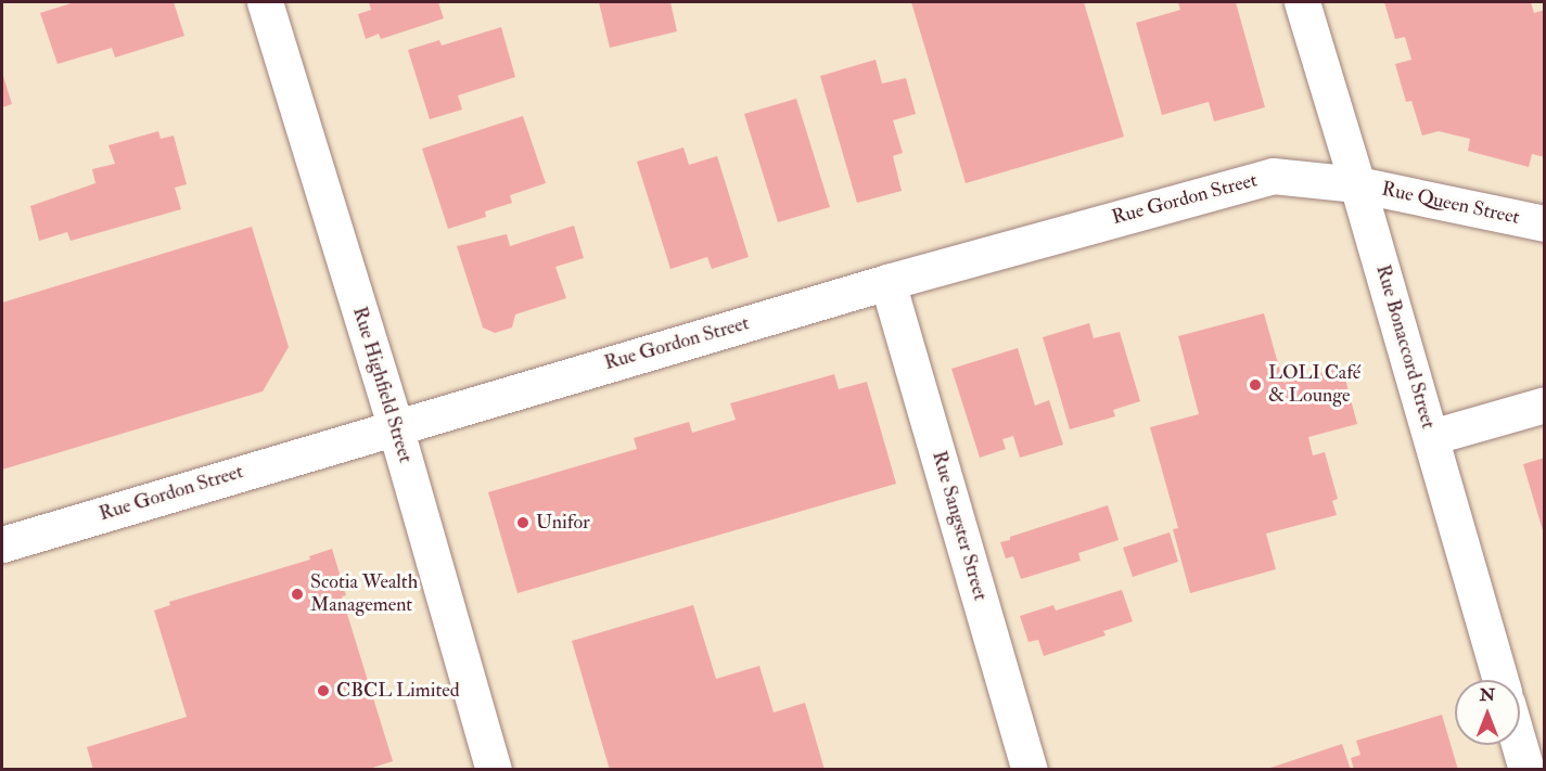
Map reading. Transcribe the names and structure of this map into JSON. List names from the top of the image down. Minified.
{"streets":{"street":["Rue Gordon Street","Rue Queen Street","Rue Bonaccord Street","Rue Highfield Street","Rue Sangster Street"]},"crossings":[["Rue Gordon Street","Rue Queen Street"],["Rue Gordon Street","Rue Bonaccord Street"],["Rue Gordon Street","Rue Highfield Street"],["Rue Gordon Street","Rue Sangster Street"],["Rue Queen Street","Rue Bonaccord Street"]],"places":["LOLI Café & Lounge","Unifor","Scotia Wealth Management","CBCL Limited"],"north":"top"}
